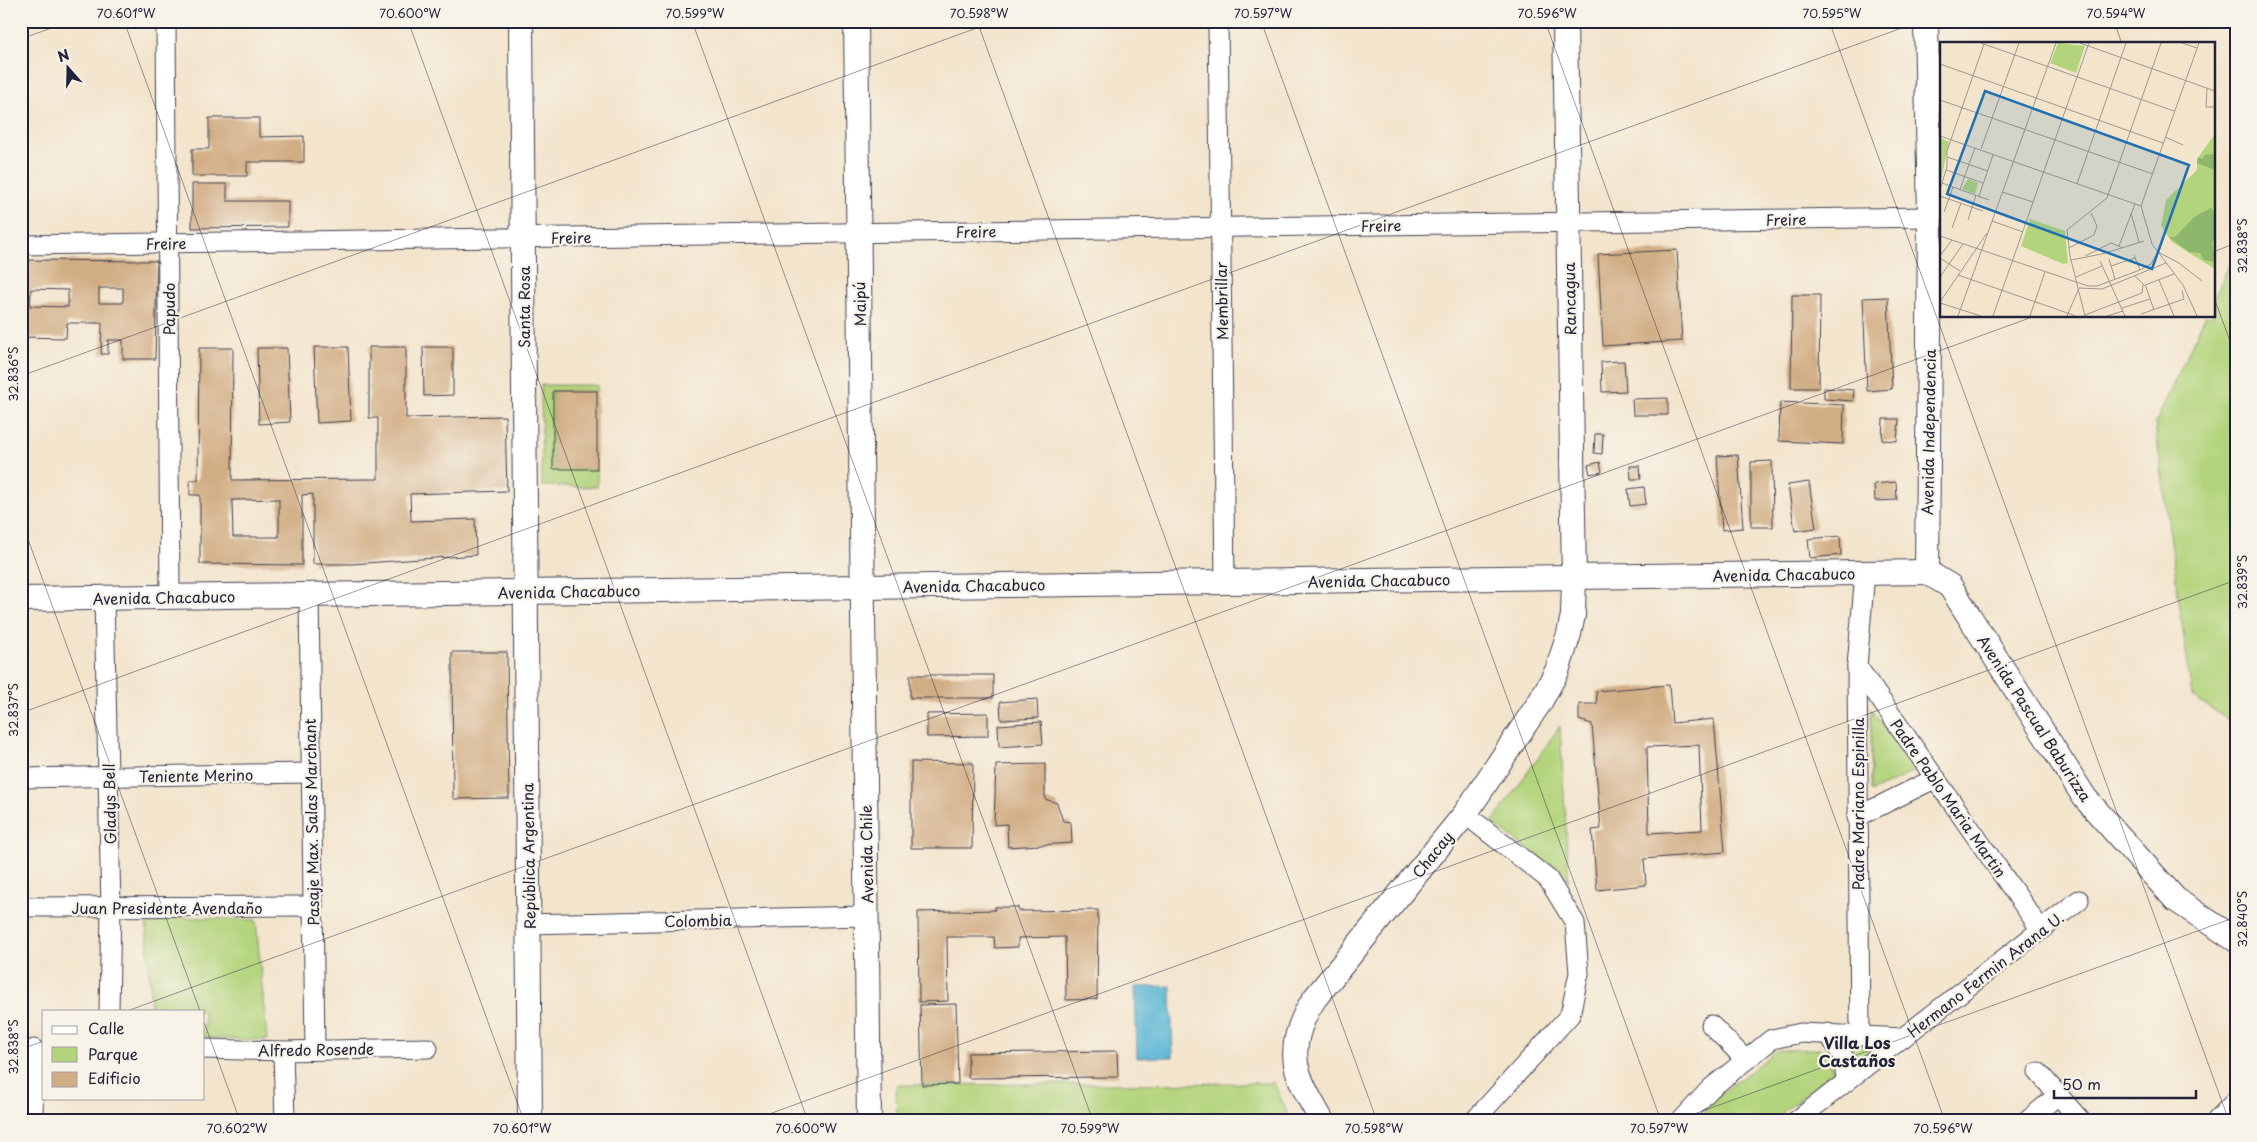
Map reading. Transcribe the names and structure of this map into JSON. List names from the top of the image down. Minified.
{"streets":{"main road":["Rancagua","Maipú","Santa Rosa","Avenida Independencia","Avenida Chacabuco","Avenida Pascual Baburizza","Avenida Chile","Chacay","República Argentina"],"street":["Freire","Membrillar","Papudo","Teniente Merino","Padre Pablo Maria Martin","Gladys Bell","Padre Mariano Espinilla","Pasaje Max. Salas Marchant","Juan Presidente Avendaño","Colombia","Hermano Fermin Arana U.","Alfredo Rosende"]},"crossings":[["Freire","Rancagua"],["Freire","Membrillar"],["Freire","Maipú"],["Freire","Santa Rosa"],["Freire","Papudo"],["Freire","Avenida Independencia"],["Rancagua","Avenida Chacabuco"],["Rancagua","Chacay"],["Membrillar","Avenida Chacabuco"],["Maipú","Avenida Chacabuco"],["Maipú","Avenida Chile"],["Santa Rosa","Avenida Chacabuco"],["Santa Rosa","República Argentina"],["Papudo","Avenida Chacabuco"],["Avenida Independencia","Avenida Chacabuco"],["Avenida Independencia","Avenida Pascual Baburizza"],["Avenida Chacabuco","Avenida Pascual Baburizza"],["Avenida Chacabuco","Gladys Bell"],["Avenida Chacabuco","Padre Mariano Espinilla"],["Avenida Chacabuco","Pasaje Max. Salas Marchant"],["Avenida Chacabuco","Avenida Chile"],["Avenida Chacabuco","Chacay"],["Avenida Chacabuco","República Argentina"],["Teniente Merino","Gladys Bell"],["Teniente Merino","Pasaje Max. Salas Marchant"],["Padre Pablo Maria Martin","Padre Mariano Espinilla"],["Padre Pablo Maria Martin","Hermano Fermin Arana U."],["Gladys Bell","Juan Presidente Avendaño"],["Pasaje Max. Salas Marchant","Juan Presidente Avendaño"],["Pasaje Max. Salas Marchant","Alfredo Rosende"],["Avenida Chile","Colombia"],["República Argentina","Colombia"]],"districts":["Villa Los Castaños"],"legend":["Calle","Parque","Edificio"],"scale_bar":"50 m","north":"top","coordinates":["70.601°W","70.600°W","70.599°W","70.598°W","70.597°W","70.596°W","70.595°W","70.594°W","32.838°S","32.836°S","32.839°S","32.837°S","32.840°S","70.602°W"]}
